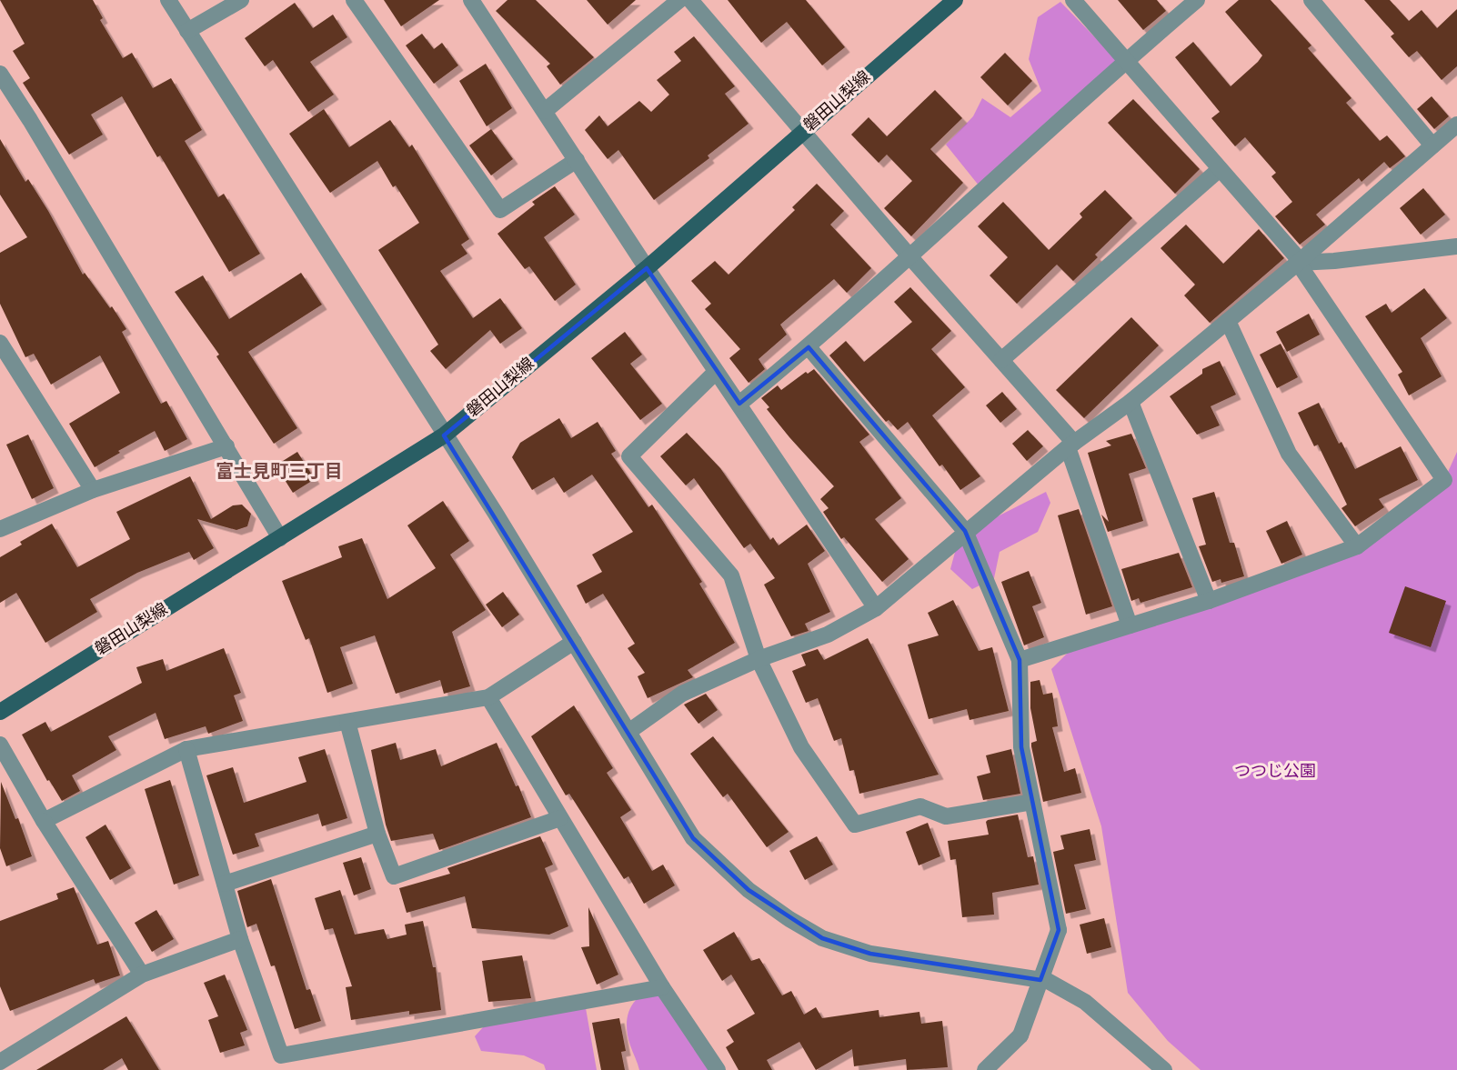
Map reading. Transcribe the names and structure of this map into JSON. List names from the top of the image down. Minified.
{"streets":{"main road":["磐田山梨線"]},"districts":["富士見町三丁目"],"parks":["つつじ公園"]}
